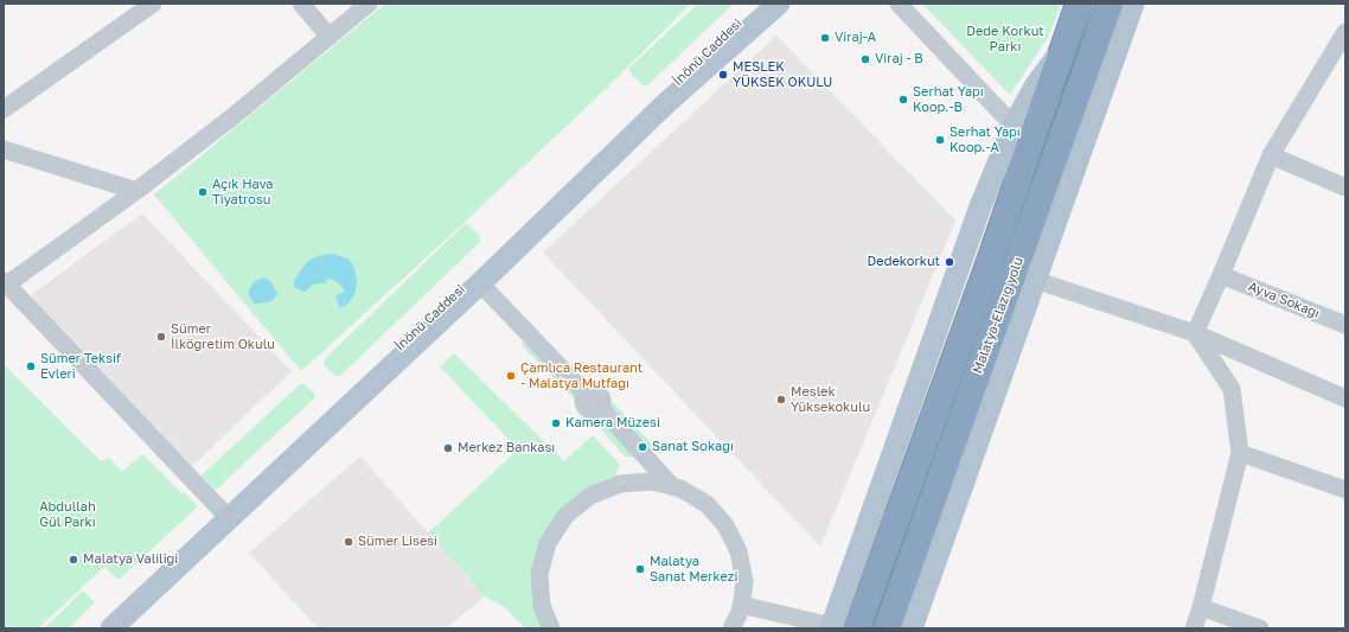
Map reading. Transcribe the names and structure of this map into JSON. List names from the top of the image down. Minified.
{"streets":{"highway":["Malatya-Elazığ yolu"],"main road":["İnönü Caddesi"],"street":["Ayva Sokağı"]},"parks":["Dede Korkut Parkı","Abdullah Gül Parkı"],"places":["Viraj-A","Viraj - B","MESLEK YÜKSEK OKULU","Serhat Yapı Koop.-B","Serhat Yapı Koop.-A","Açık Hava Tiyatrosu","Dedekorkut","Sümer İlköğretim Okulu","Sümer Teksif Evleri","Çamlıca Restaurant - Malatya Mutfağı","Meslek Yüksekokulu","Kamera Müzesi","Sanat Sokağı","Merkez Bankası","Sümer Lisesi","Malatya Valiliği","Malatya Sanat Merkezi"]}
